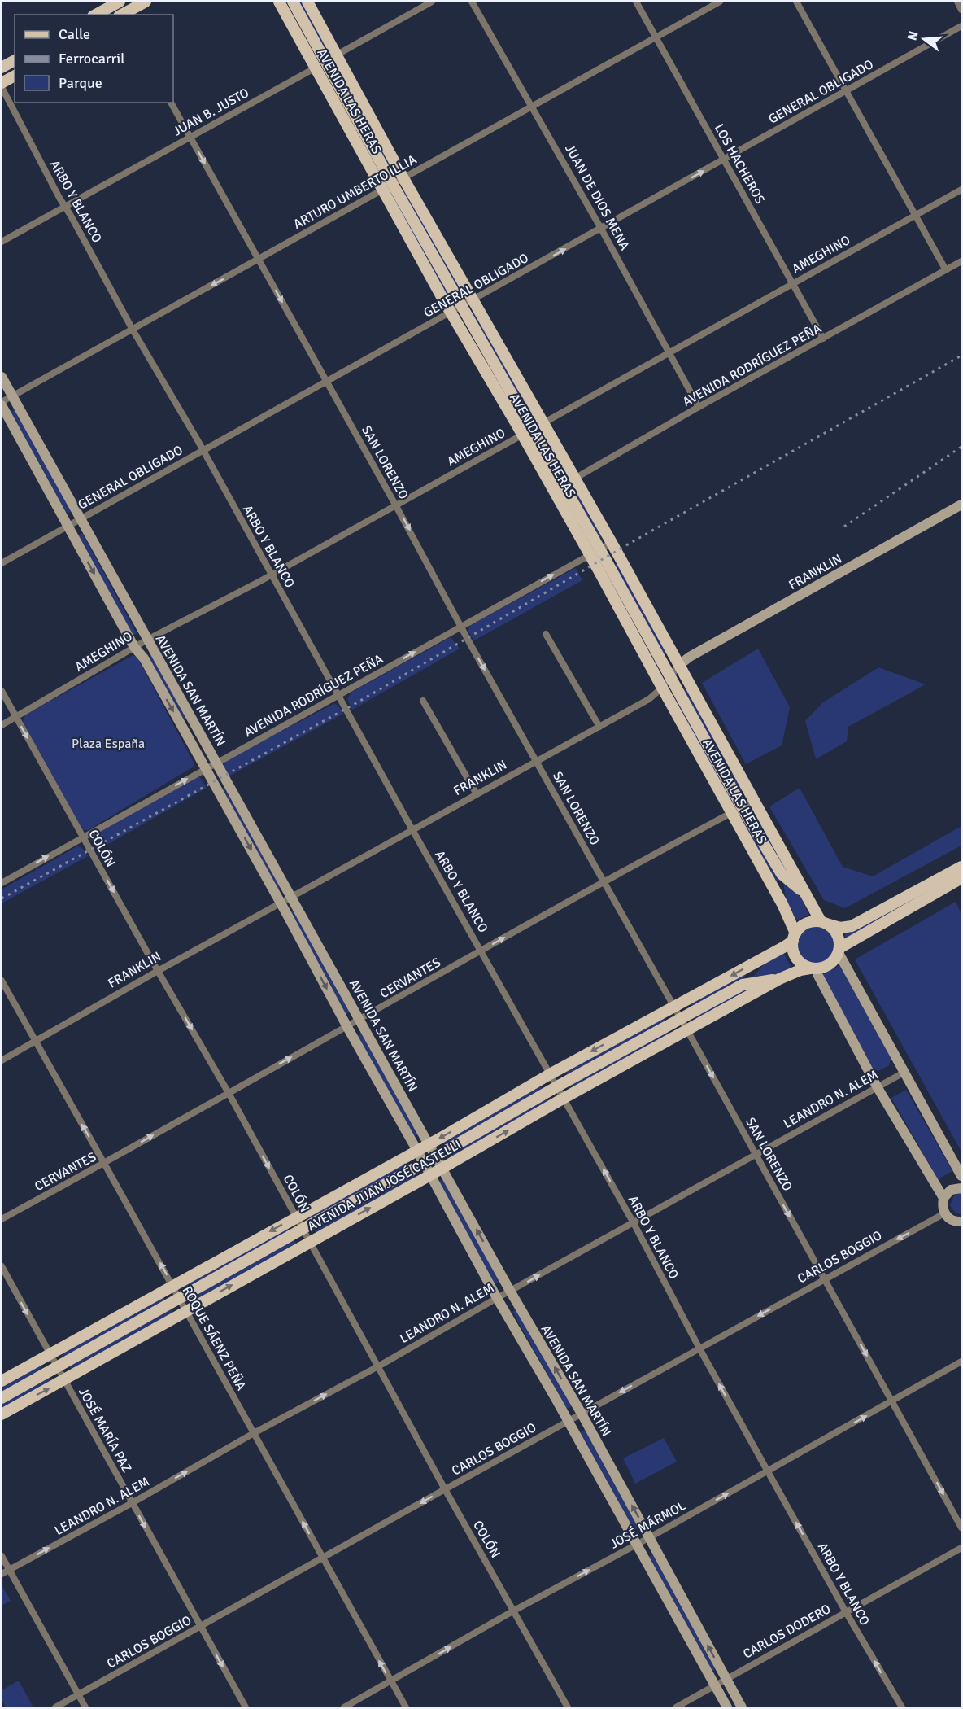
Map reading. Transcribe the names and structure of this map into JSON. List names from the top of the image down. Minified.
{"streets":{"main road":["AVENIDA LAS HERAS","FRANKLIN","AVENIDA SAN MARTÍN","AVENIDA JUAN JOSÉ CASTELLI"],"street":["GENERAL OBLIGADO","JUAN B. JUSTO","LOS HACHEROS","ARTURO UMBERTO ILLIA","JUAN DE DIOS MENA","ARBO Y BLANCO","AMEGHINO","AVENIDA RODRÍGUEZ PEÑA","SAN LORENZO","COLÓN","CERVANTES","LEANDRO N. ALEM","CARLOS BOGGIO","ROQUE SÁENZ PEÑA","JOSÉ MARÍA PAZ","JOSÉ MÁRMOL","CARLOS DODERO"]},"crossings":[["GENERAL OBLIGADO","AVENIDA LAS HERAS"],["GENERAL OBLIGADO","LOS HACHEROS"],["GENERAL OBLIGADO","JUAN DE DIOS MENA"],["GENERAL OBLIGADO","ARBO Y BLANCO"],["GENERAL OBLIGADO","SAN LORENZO"],["GENERAL OBLIGADO","AVENIDA SAN MARTÍN"],["AVENIDA LAS HERAS","JUAN B. JUSTO"],["AVENIDA LAS HERAS","ARTURO UMBERTO ILLIA"],["AVENIDA LAS HERAS","AMEGHINO"],["AVENIDA LAS HERAS","AVENIDA RODRÍGUEZ PEÑA"],["AVENIDA LAS HERAS","FRANKLIN"],["AVENIDA LAS HERAS","CERVANTES"],["AVENIDA LAS HERAS","AVENIDA JUAN JOSÉ CASTELLI"],["JUAN B. JUSTO","ARBO Y BLANCO"],["JUAN B. JUSTO","SAN LORENZO"],["LOS HACHEROS","ARTURO UMBERTO ILLIA"],["LOS HACHEROS","AMEGHINO"],["LOS HACHEROS","AVENIDA RODRÍGUEZ PEÑA"],["ARTURO UMBERTO ILLIA","JUAN DE DIOS MENA"],["ARTURO UMBERTO ILLIA","ARBO Y BLANCO"],["ARTURO UMBERTO ILLIA","SAN LORENZO"],["ARTURO UMBERTO ILLIA","AVENIDA SAN MARTÍN"],["JUAN DE DIOS MENA","AMEGHINO"],["JUAN DE DIOS MENA","AVENIDA RODRÍGUEZ PEÑA"],["ARBO Y BLANCO","AMEGHINO"],["ARBO Y BLANCO","AVENIDA RODRÍGUEZ PEÑA"],["ARBO Y BLANCO","FRANKLIN"],["ARBO Y BLANCO","CERVANTES"],["ARBO Y BLANCO","LEANDRO N. ALEM"],["ARBO Y BLANCO","AVENIDA JUAN JOSÉ CASTELLI"],["ARBO Y BLANCO","CARLOS BOGGIO"],["ARBO Y BLANCO","JOSÉ MÁRMOL"],["ARBO Y BLANCO","CARLOS DODERO"],["AMEGHINO","SAN LORENZO"],["AMEGHINO","AVENIDA SAN MARTÍN"],["AMEGHINO","COLÓN"],["AVENIDA RODRÍGUEZ PEÑA","SAN LORENZO"],["AVENIDA RODRÍGUEZ PEÑA","AVENIDA SAN MARTÍN"],["AVENIDA RODRÍGUEZ PEÑA","COLÓN"],["SAN LORENZO","FRANKLIN"],["SAN LORENZO","CERVANTES"],["SAN LORENZO","LEANDRO N. ALEM"],["SAN LORENZO","AVENIDA JUAN JOSÉ CASTELLI"],["SAN LORENZO","CARLOS BOGGIO"],["SAN LORENZO","JOSÉ MÁRMOL"],["FRANKLIN","AVENIDA SAN MARTÍN"],["FRANKLIN","COLÓN"],["FRANKLIN","ROQUE SÁENZ PEÑA"],["AVENIDA SAN MARTÍN","CERVANTES"],["AVENIDA SAN MARTÍN","LEANDRO N. ALEM"],["AVENIDA SAN MARTÍN","AVENIDA JUAN JOSÉ CASTELLI"],["AVENIDA SAN MARTÍN","CARLOS BOGGIO"],["AVENIDA SAN MARTÍN","JOSÉ MÁRMOL"],["AVENIDA SAN MARTÍN","CARLOS DODERO"],["COLÓN","CERVANTES"],["COLÓN","LEANDRO N. ALEM"],["COLÓN","AVENIDA JUAN JOSÉ CASTELLI"],["COLÓN","CARLOS BOGGIO"],["COLÓN","JOSÉ MÁRMOL"],["CERVANTES","ROQUE SÁENZ PEÑA"],["LEANDRO N. ALEM","ROQUE SÁENZ PEÑA"],["LEANDRO N. ALEM","JOSÉ MARÍA PAZ"],["AVENIDA JUAN JOSÉ CASTELLI","ROQUE SÁENZ PEÑA"],["AVENIDA JUAN JOSÉ CASTELLI","JOSÉ MARÍA PAZ"],["CARLOS BOGGIO","ROQUE SÁENZ PEÑA"],["CARLOS BOGGIO","JOSÉ MARÍA PAZ"],["ROQUE SÁENZ PEÑA","JOSÉ MÁRMOL"]],"one_way":["AVENIDA RODRÍGUEZ PEÑA","SAN LORENZO","COLÓN","CERVANTES","LEANDRO N. ALEM","CARLOS BOGGIO","ROQUE SÁENZ PEÑA","JOSÉ MARÍA PAZ","JOSÉ MÁRMOL"],"parks":["Plaza España"],"legend":["Calle","Ferrocarril","Parque"],"north":"left"}
